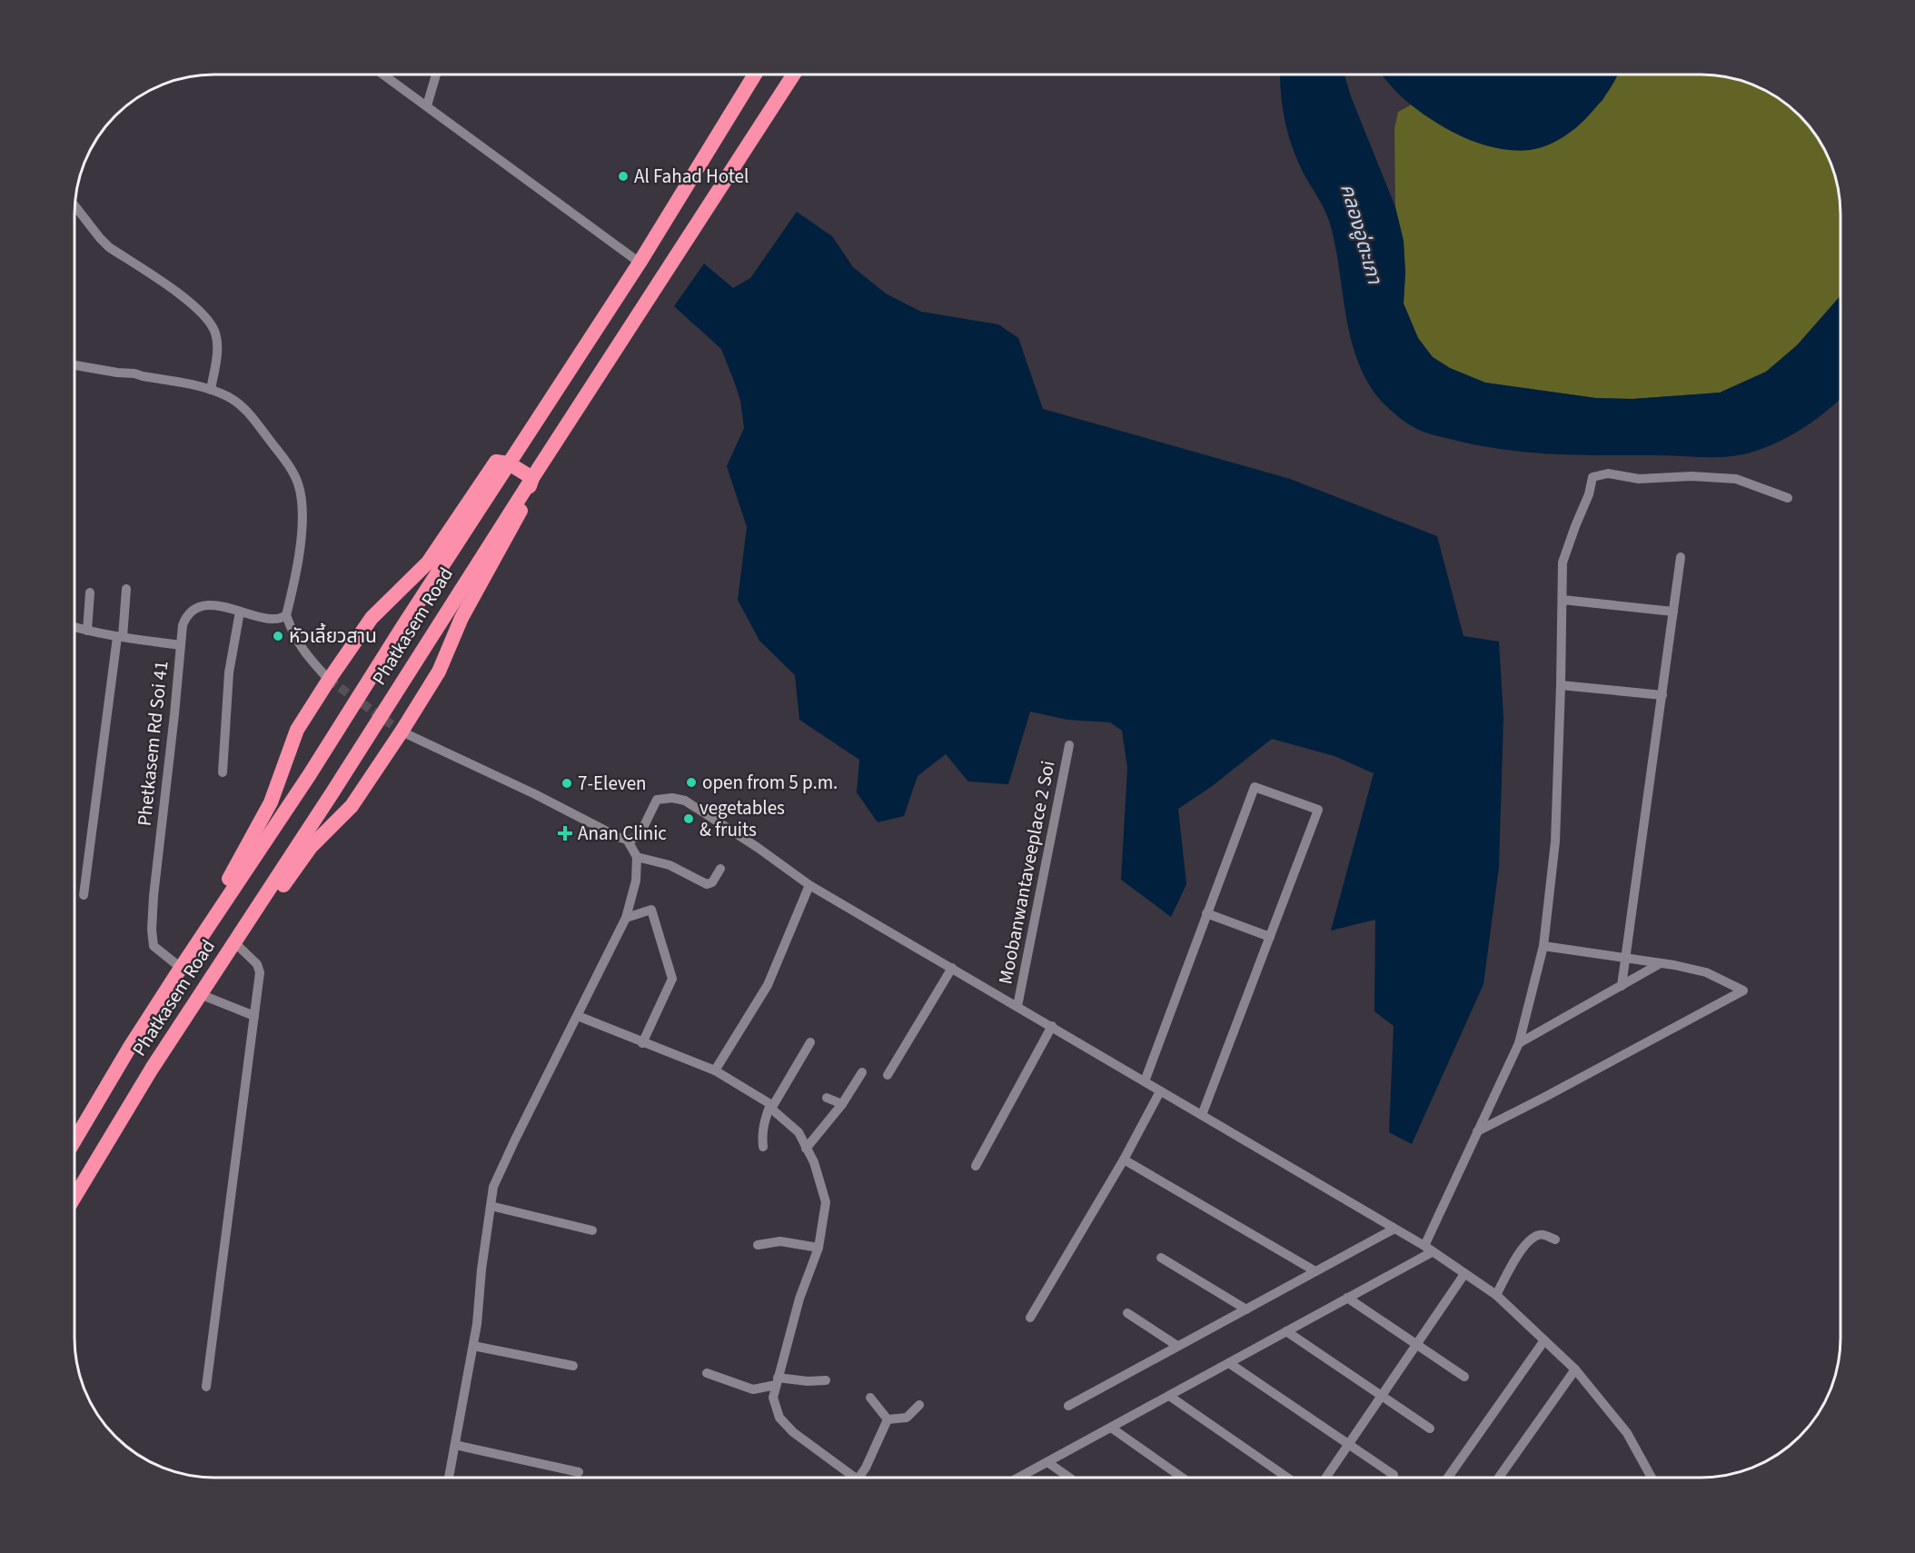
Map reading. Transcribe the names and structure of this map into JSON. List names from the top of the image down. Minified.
{"streets":{"highway":["Phatkasem Road"],"street":["Phetkasem Rd Soi 41","Moobanwantaveeplace 2 Soi"]},"crossings":[["Phatkasem Road","Phetkasem Rd Soi 41"]],"water":["คลองอู่ตะเภา"],"places":{"other":["Al Fahad Hotel","หัวเลี้ยวสาน","open from 5 p.m.","7-Eleven","vegetables & fruits"],"health":["Anan Clinic"]}}
